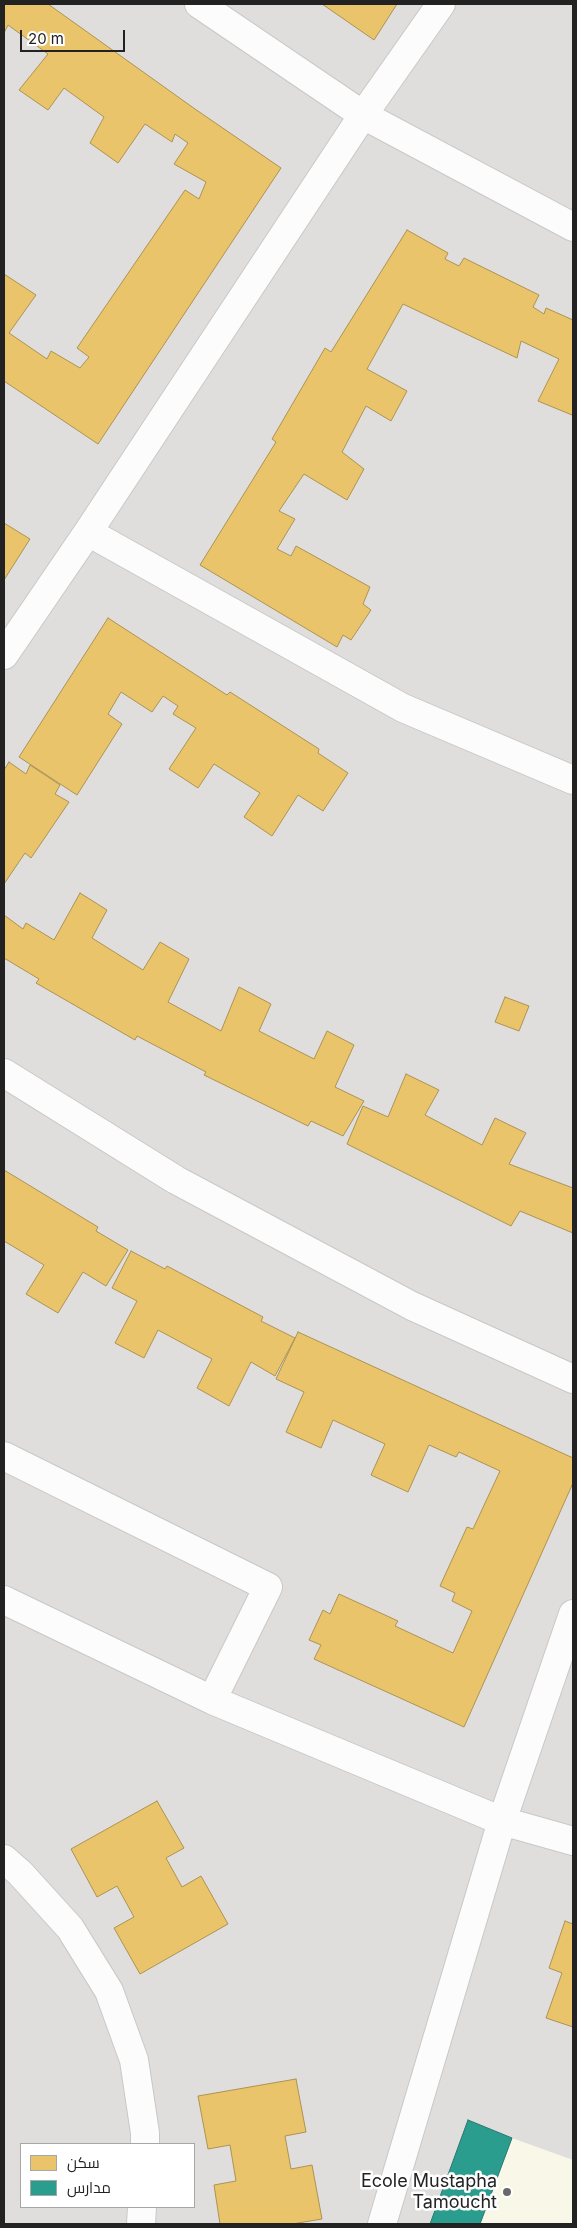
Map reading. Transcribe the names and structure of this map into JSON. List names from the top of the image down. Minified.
{"places":["Ecole Mustapha Tamoucht"],"legend":["سكن","مدارس"],"scale_bar":"20 m"}
